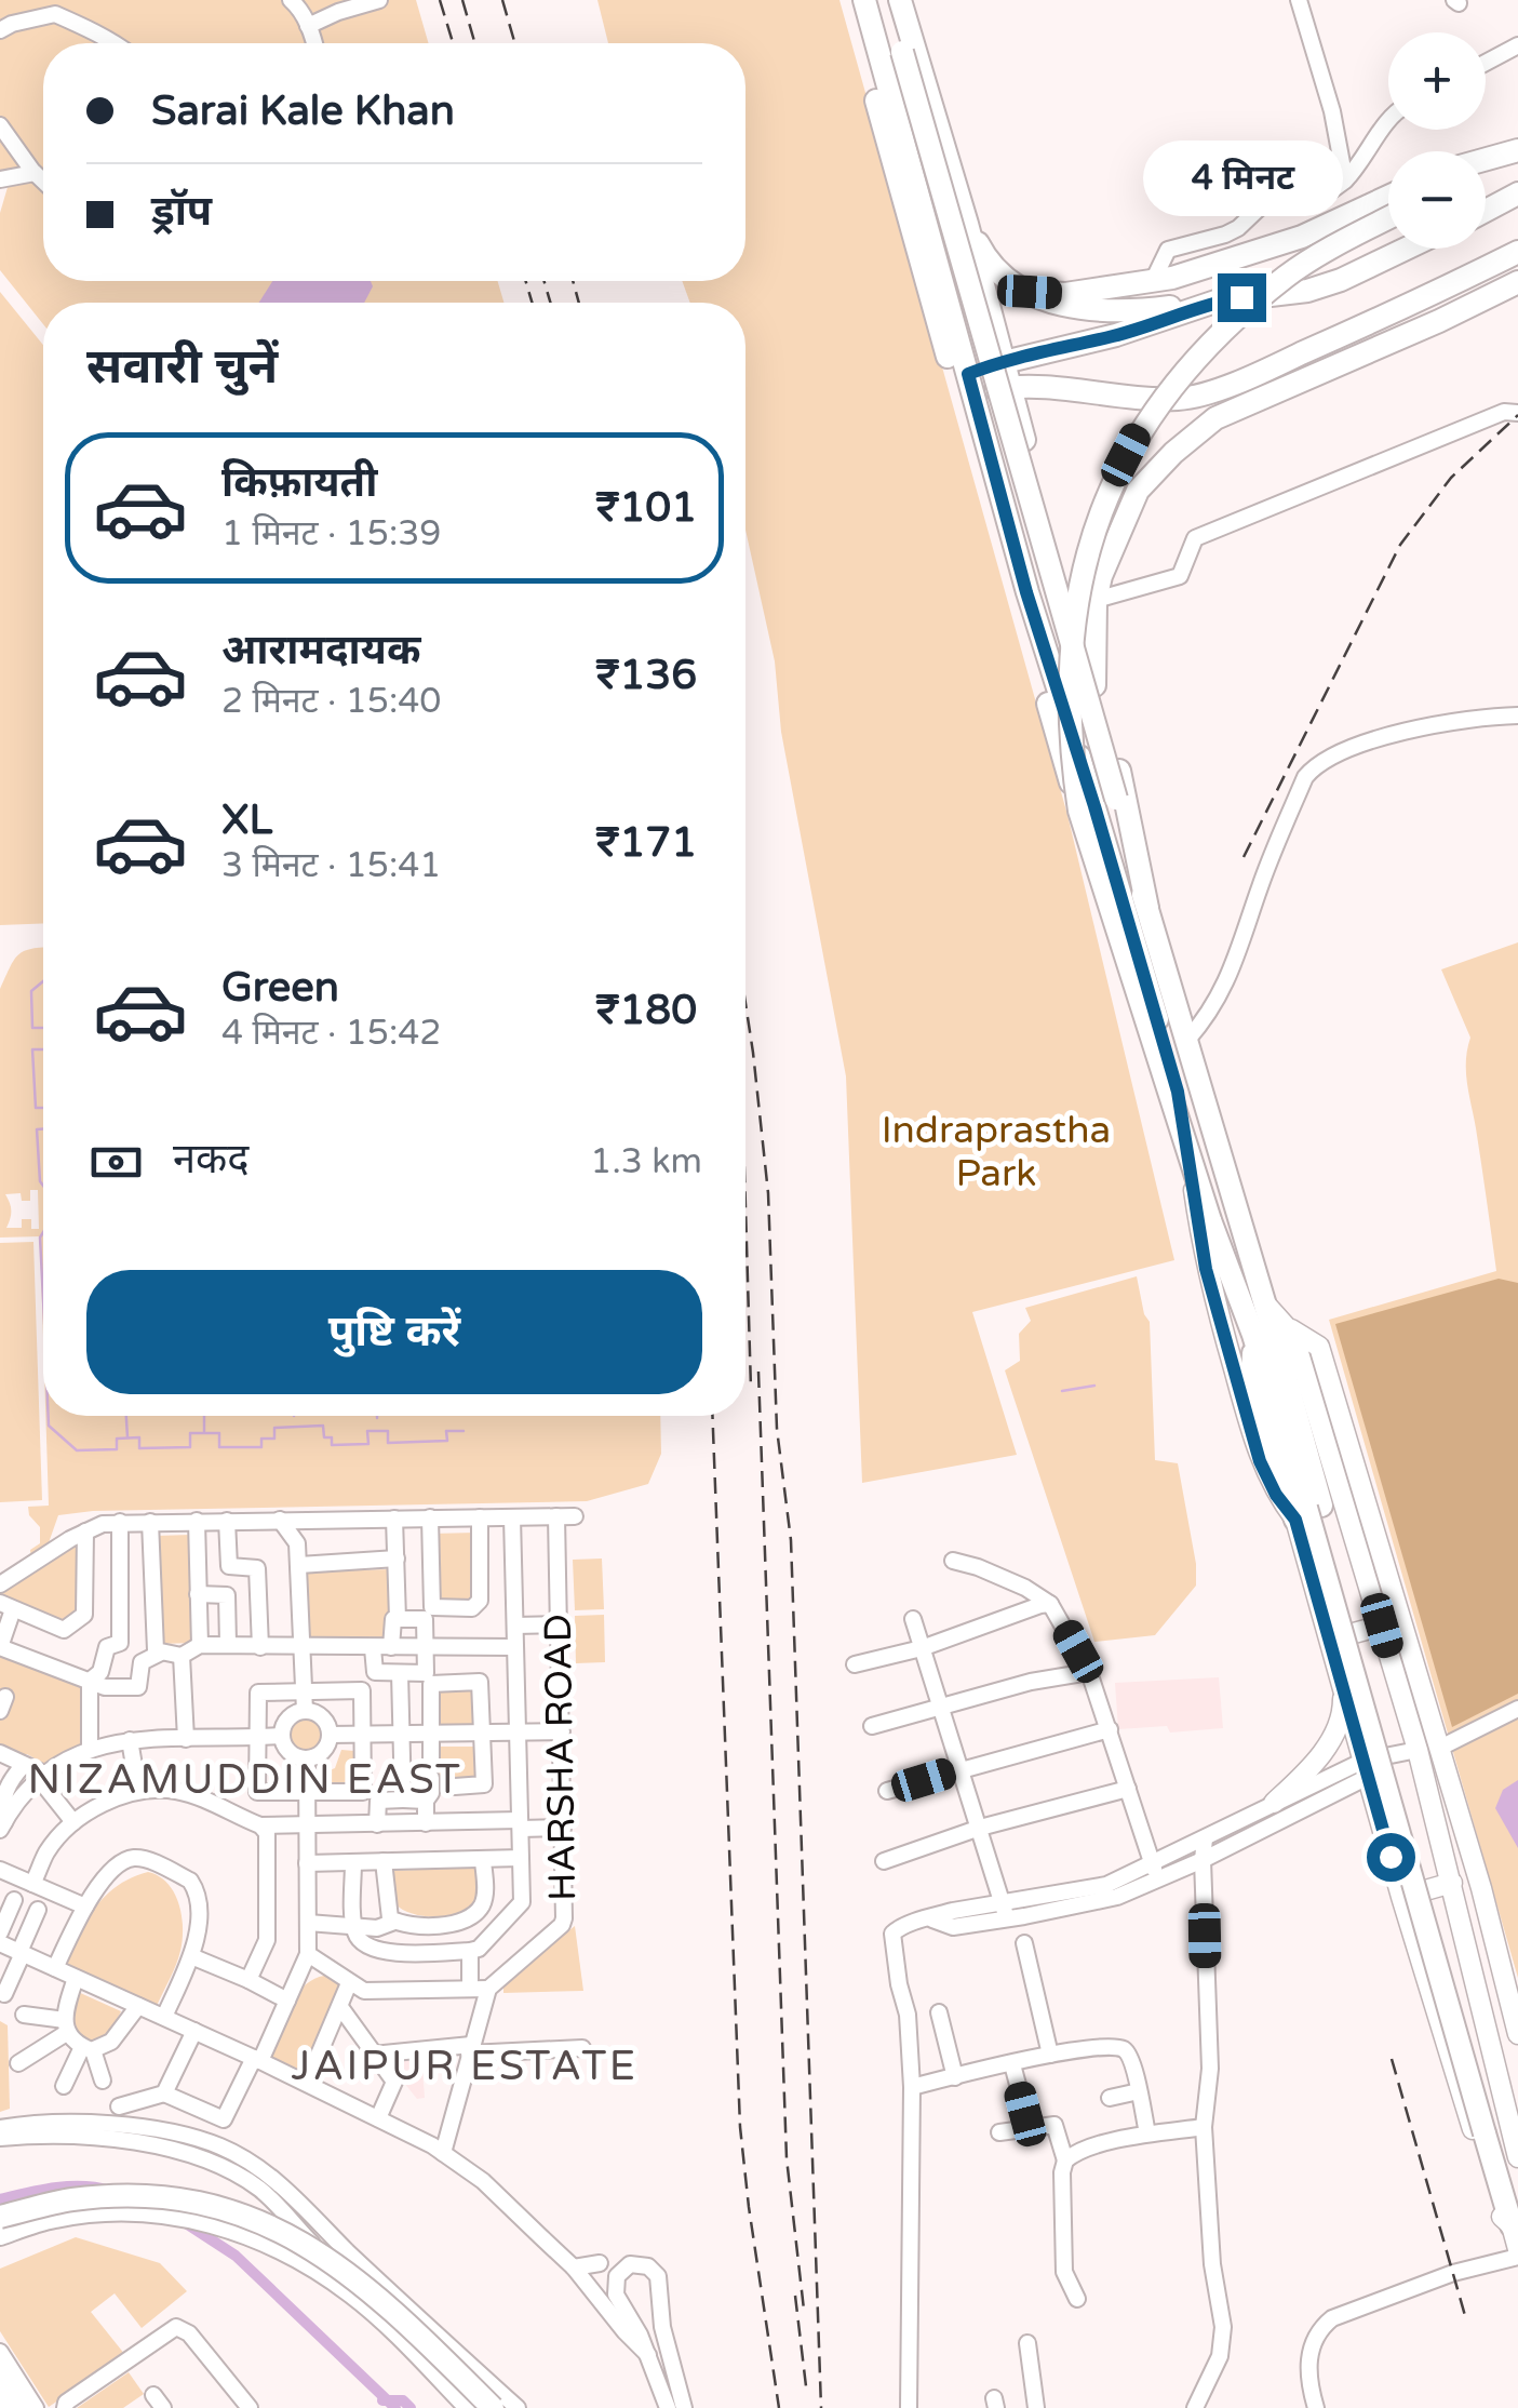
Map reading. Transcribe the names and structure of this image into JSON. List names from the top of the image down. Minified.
{"streets":{"street":["HARSHA ROAD"]},"districts":["NIZAMUDDIN EAST","JAIPUR ESTATE"],"parks":["Indraprastha Park"],"page":{"map_buttons":["+","−"],"banner":["Sarai Kale Khan","ड्रॉप"],"bubble":"4 मिनट","heading":"सवारी चुनें","list":[{"name":"किफ़ायती","note":"1 मिनट · 15:39","value":"₹101"},{"name":"आरामदायक","note":"2 मिनट · 15:40","value":"₹136"},{"name":"XL","note":"3 मिनट · 15:41","value":"₹171"},{"name":"Green","note":"4 मिनट · 15:42","value":"₹180"}],"pay":["नकद","1.3 km"],"buttons":"पुष्टि करें"}}
